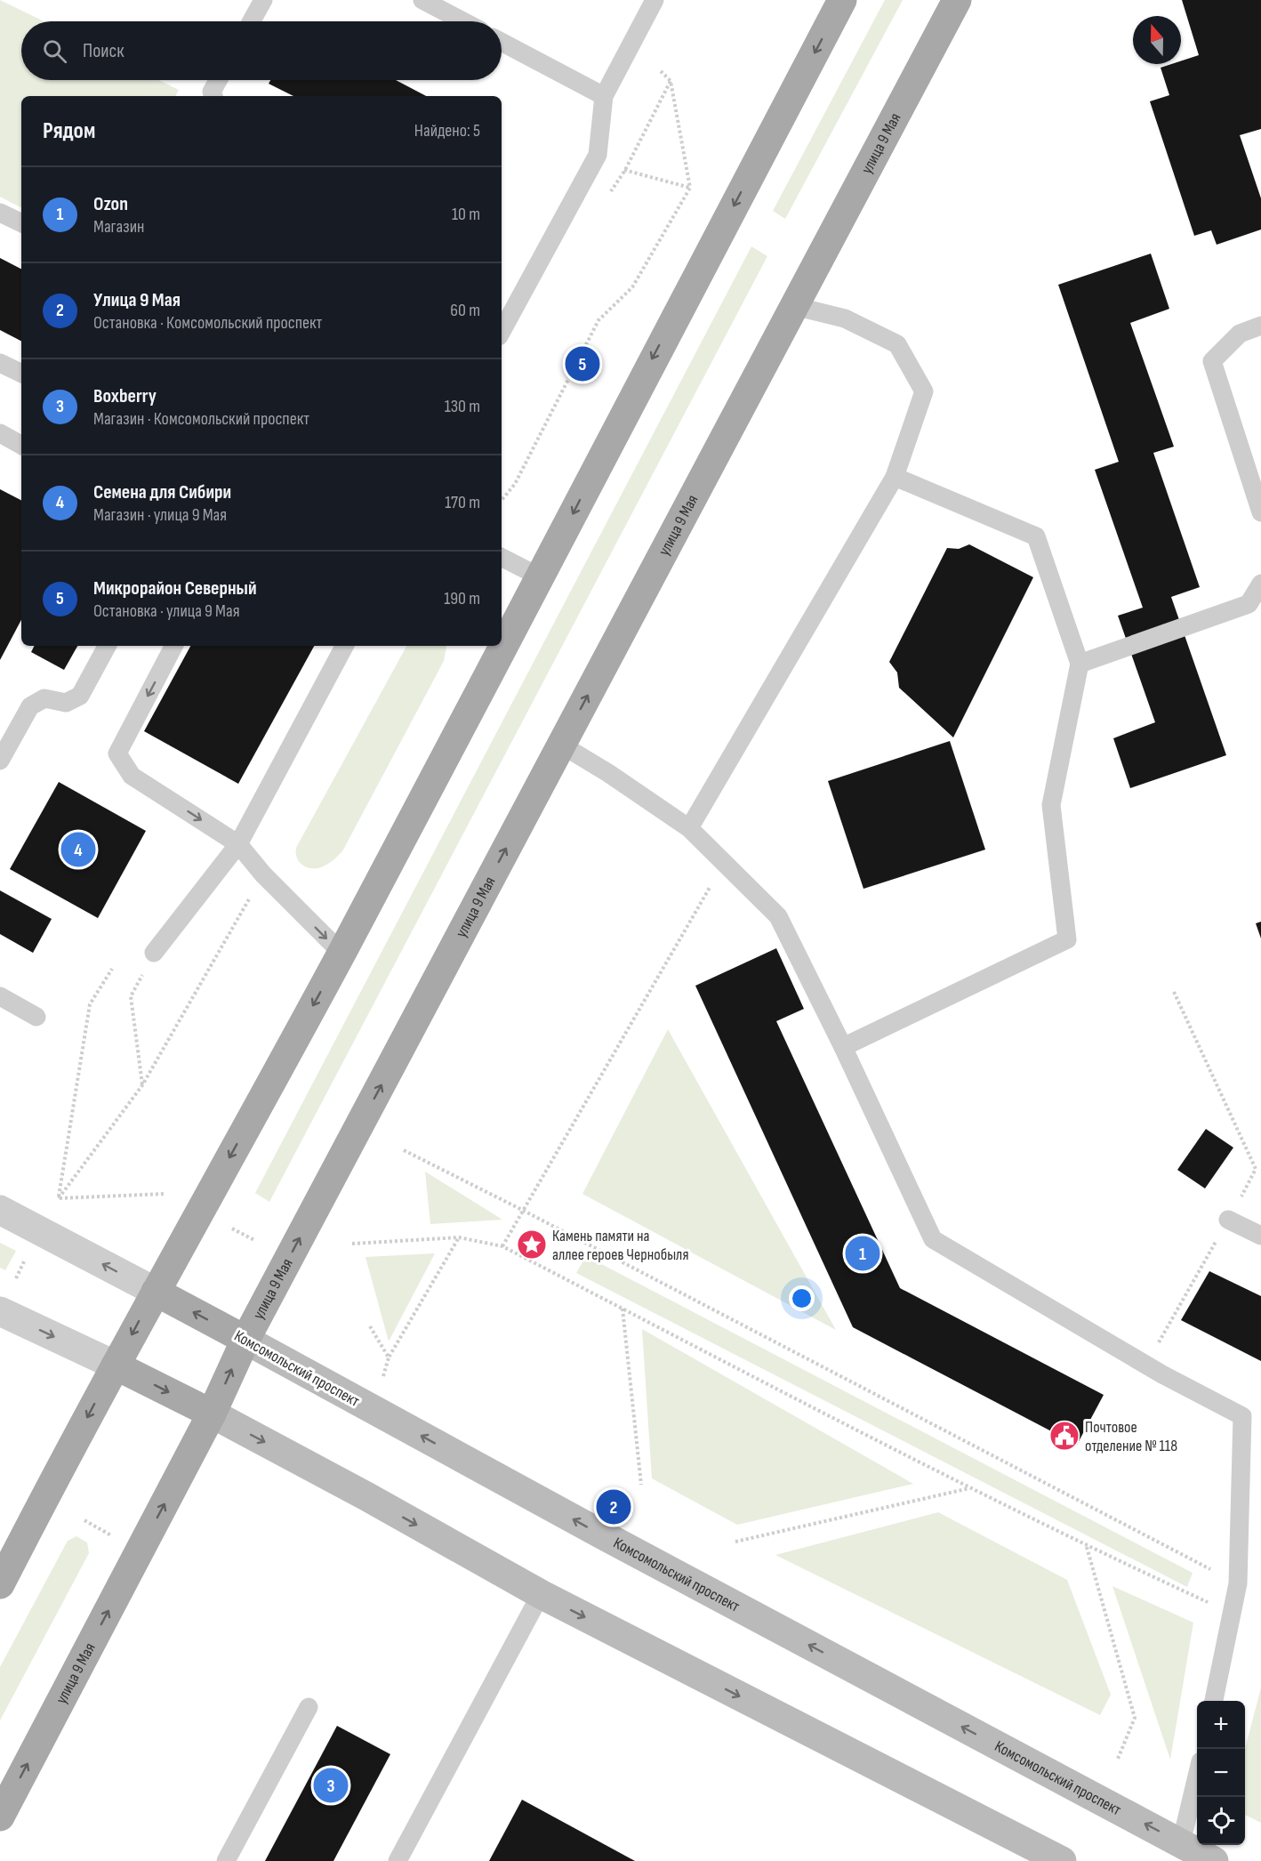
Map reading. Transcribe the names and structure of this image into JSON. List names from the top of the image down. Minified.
{"streets":{"main road":["улица 9 Мая","Комсомольский проспект"]},"crossings":[["улица 9 Мая","Комсомольский проспект"]],"places":{"place":["Камень памяти на аллее героев Чернобыля"],"public building":["Почтовое отделение № 118"]},"north":"top","page":{"search":"Поиск","heading":["Рядом","Найдено: 5"],"list":[{"mark":"1","name":"Ozon","note":"Магазин","value":"10 m"},{"mark":"2","name":"Улица 9 Мая","note":"Остановка · Комсомольский проспект","value":"60 m"},{"mark":"3","name":"Boxberry","note":"Магазин · Комсомольский проспект","value":"130 m"},{"mark":"4","name":"Семена для Сибири","note":"Магазин · улица 9 Мая","value":"170 m"},{"mark":"5","name":"Микрорайон Северный","note":"Остановка · улица 9 Мая","value":"190 m"}],"pins":["5","4","1","2","3"],"map_buttons":["+","−"]}}
